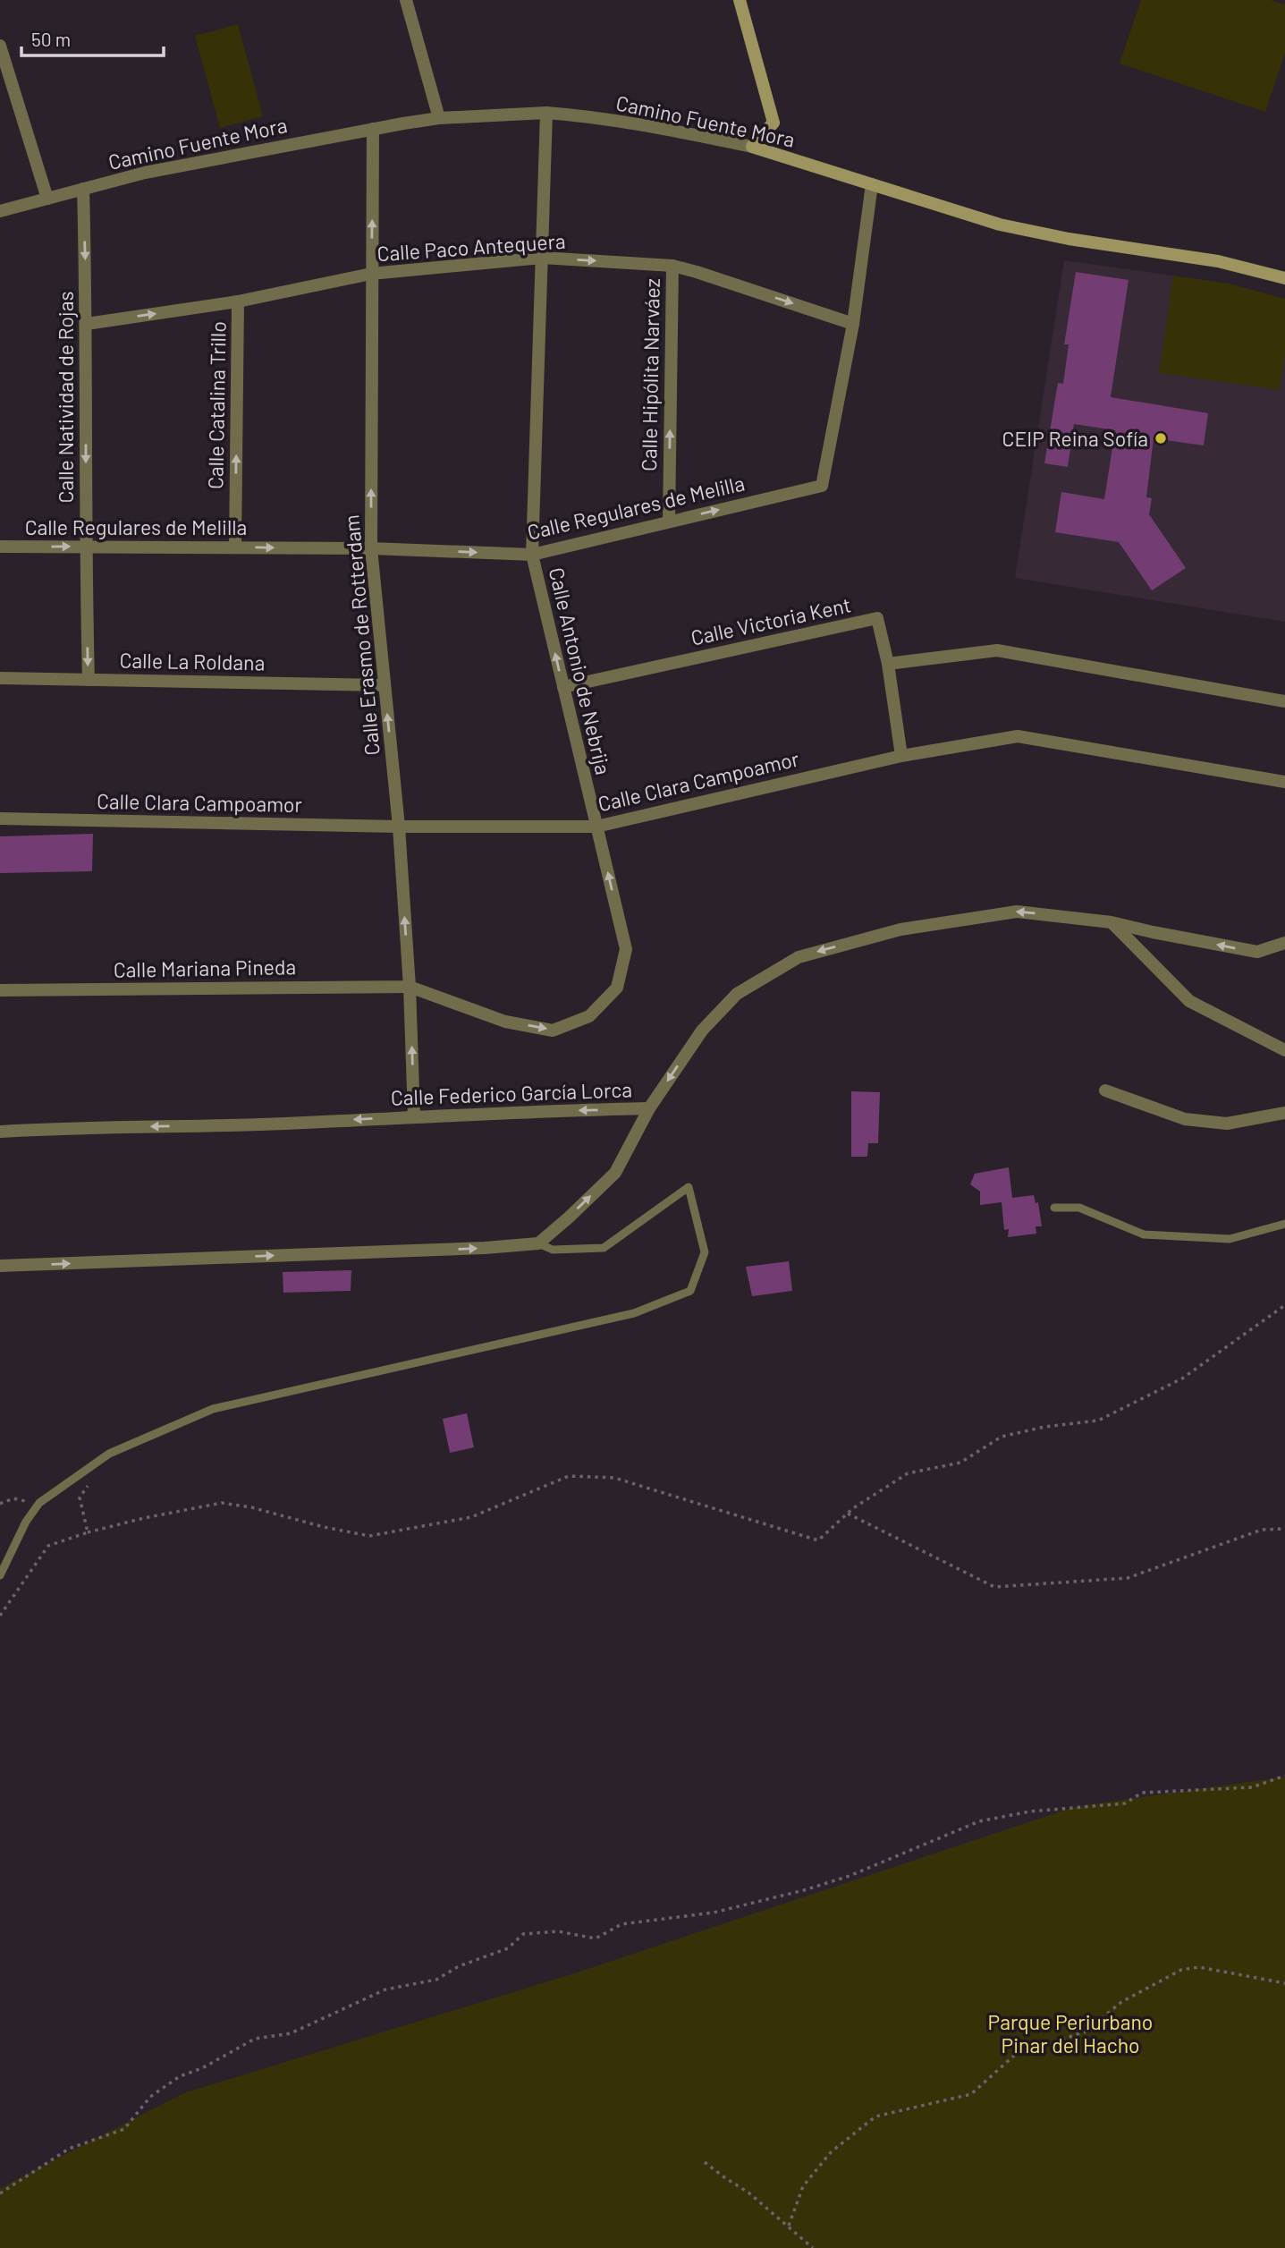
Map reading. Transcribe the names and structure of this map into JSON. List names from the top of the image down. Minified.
{"streets":{"street":["Camino Fuente Mora","Calle Paco Antequera","Calle Hipólita Narváez","Calle Natividad de Rojas","Calle Catalina Trillo","Calle Regulares de Melilla","Calle Victoria Kent","Calle Erasmo de Rotterdam","Calle La Roldana","Calle Antonio de Nebrija","Calle Clara Campoamor","Calle Mariana Pineda","Calle Federico García Lorca"]},"crossings":[["Camino Fuente Mora","Calle Natividad de Rojas"],["Camino Fuente Mora","Calle Regulares de Melilla"],["Camino Fuente Mora","Calle Erasmo de Rotterdam"],["Camino Fuente Mora","Calle Antonio de Nebrija"],["Calle Paco Antequera","Calle Hipólita Narváez"],["Calle Paco Antequera","Calle Natividad de Rojas"],["Calle Paco Antequera","Calle Catalina Trillo"],["Calle Paco Antequera","Calle Regulares de Melilla"],["Calle Paco Antequera","Calle Erasmo de Rotterdam"],["Calle Paco Antequera","Calle Antonio de Nebrija"],["Calle Hipólita Narváez","Calle Regulares de Melilla"],["Calle Natividad de Rojas","Calle Regulares de Melilla"],["Calle Natividad de Rojas","Calle La Roldana"],["Calle Catalina Trillo","Calle Regulares de Melilla"],["Calle Regulares de Melilla","Calle Erasmo de Rotterdam"],["Calle Regulares de Melilla","Calle Antonio de Nebrija"],["Calle Victoria Kent","Calle Antonio de Nebrija"],["Calle Erasmo de Rotterdam","Calle La Roldana"],["Calle Erasmo de Rotterdam","Calle Antonio de Nebrija"],["Calle Erasmo de Rotterdam","Calle Clara Campoamor"],["Calle Erasmo de Rotterdam","Calle Mariana Pineda"],["Calle Antonio de Nebrija","Calle Clara Campoamor"],["Calle Antonio de Nebrija","Calle Mariana Pineda"]],"one_way":["Calle Paco Antequera","Calle Hipólita Narváez","Calle Natividad de Rojas","Calle Catalina Trillo","Calle Regulares de Melilla","Calle Erasmo de Rotterdam","Calle Federico García Lorca"],"parks":["Parque Periurbano Pinar del Hacho"],"places":["CEIP Reina Sofía"],"scale_bar":"50 m"}
